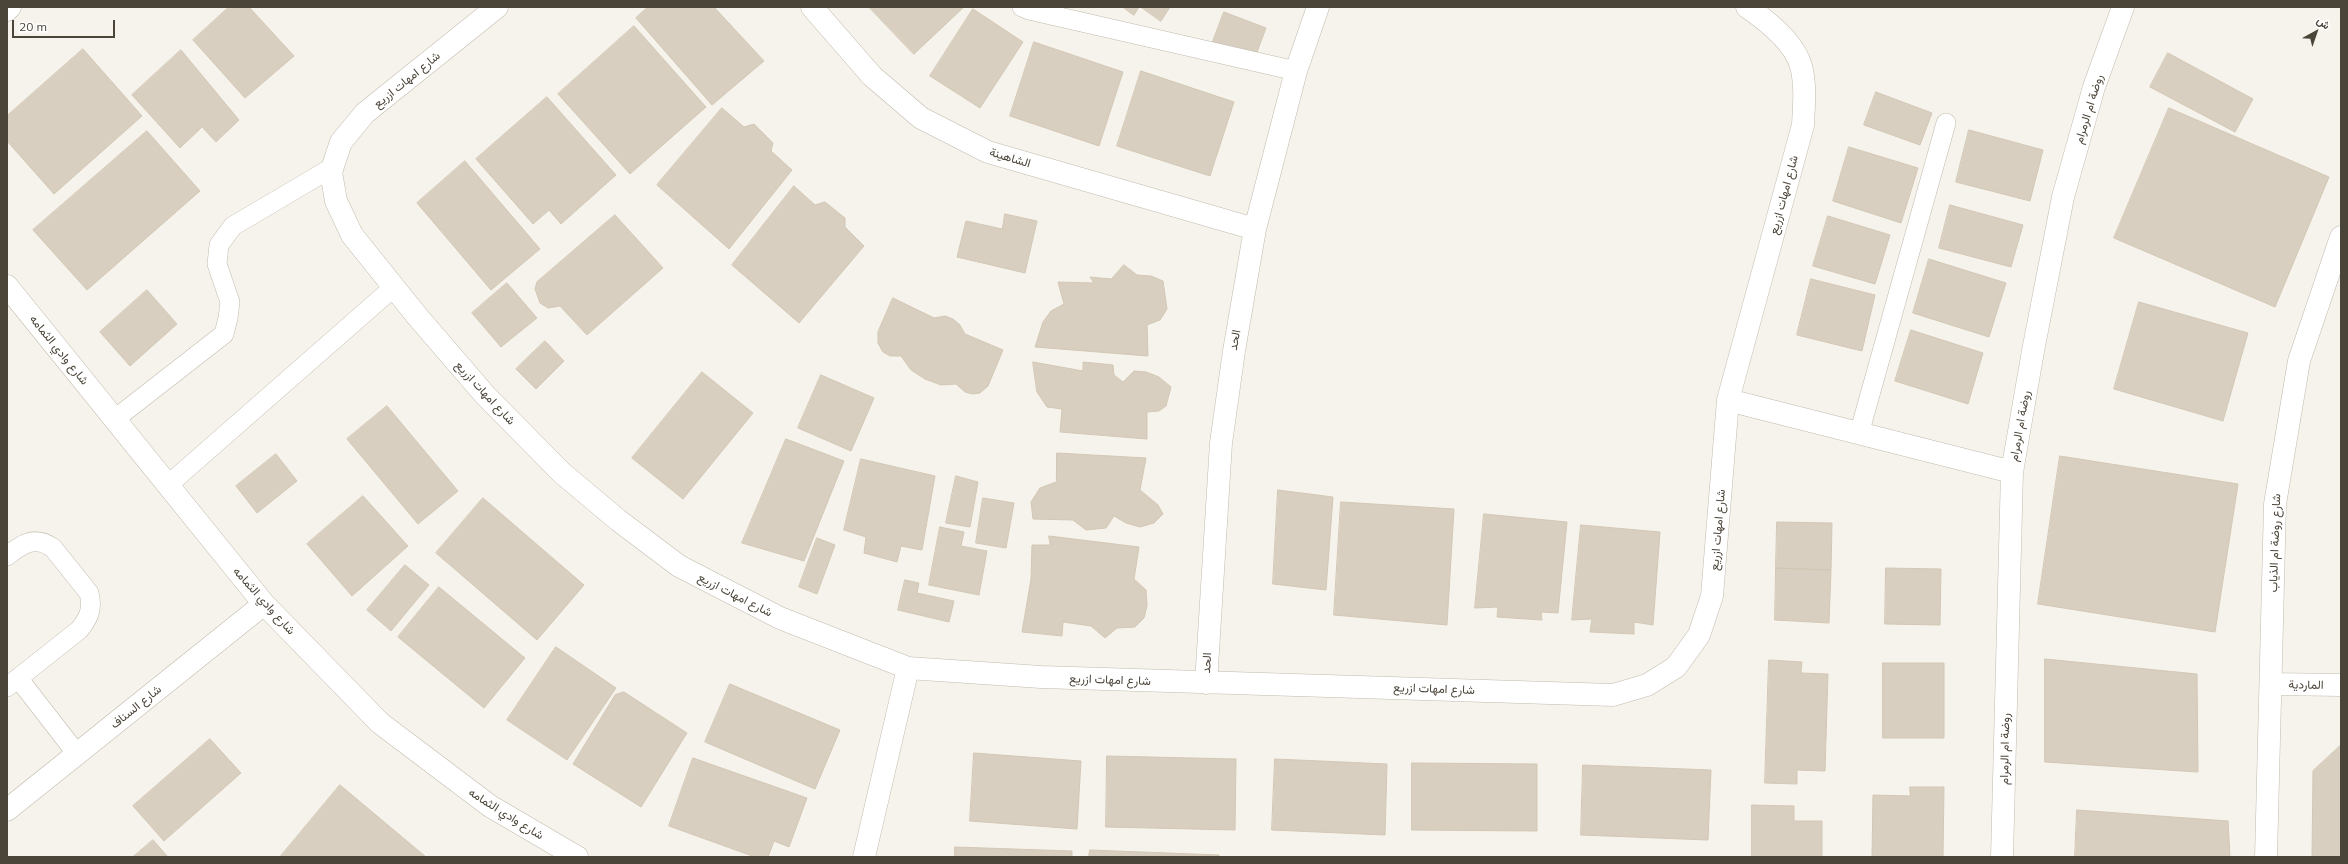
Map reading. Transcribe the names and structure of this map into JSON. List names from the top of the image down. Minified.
{"streets":{"street":["شارع امهات ازريع","روضة ام الرمرام","الشاهينة","الحد","شارع وادي الثمامه","شارع روضة ام الذياب","الماردية","شارع السناف"]},"crossings":[["شارع امهات ازريع","الحد"],["الشاهينة","الحد"],["شارع وادي الثمامه","شارع السناف"],["شارع روضة ام الذياب","الماردية"]],"scale_bar":"20 m","north":"top right"}
